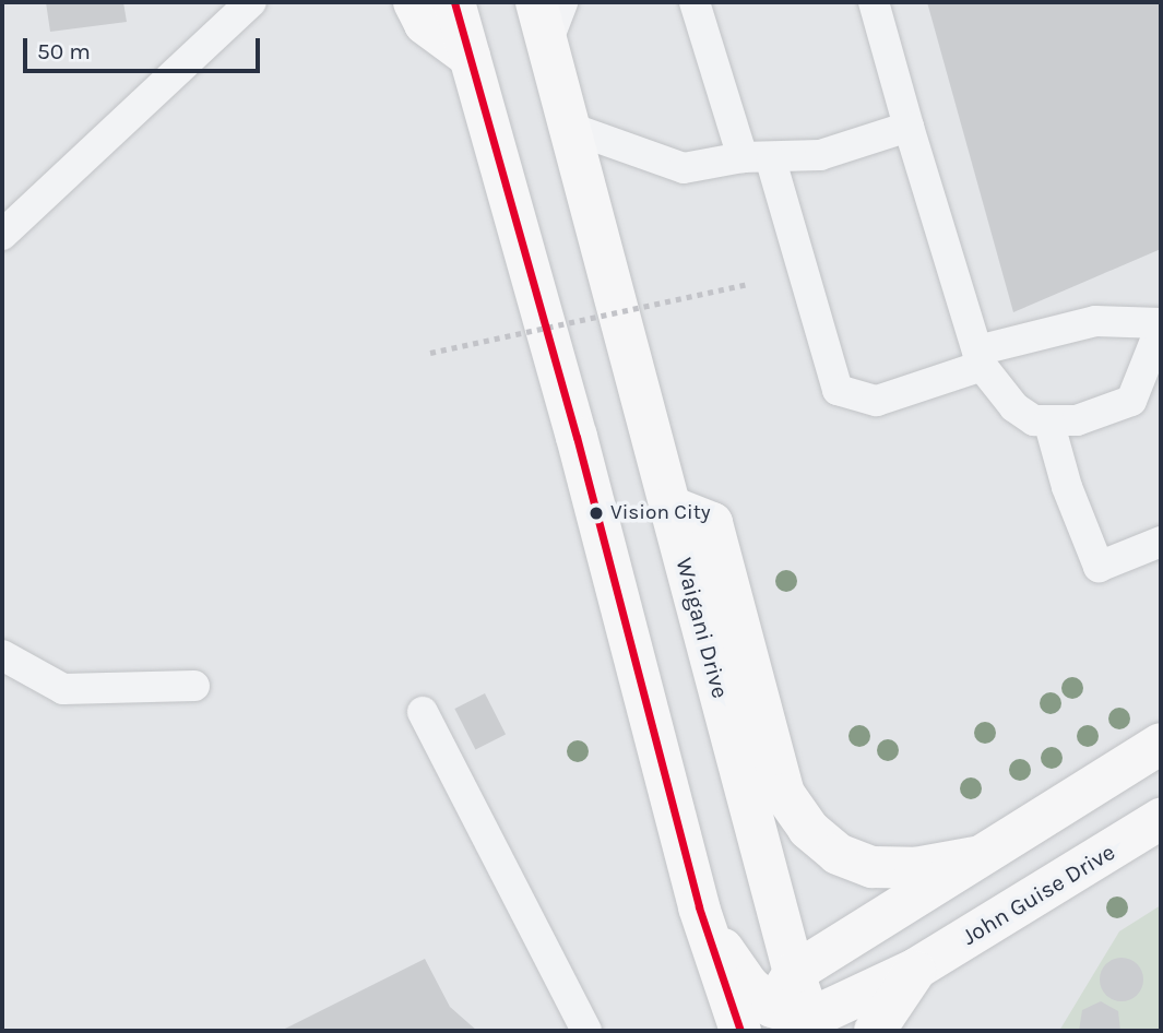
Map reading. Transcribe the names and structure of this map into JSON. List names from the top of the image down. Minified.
{"streets":{"highway":["Waigani Drive","John Guise Drive"]},"crossings":[["Waigani Drive","John Guise Drive"]],"places":["Vision City"],"scale_bar":"50 m"}
